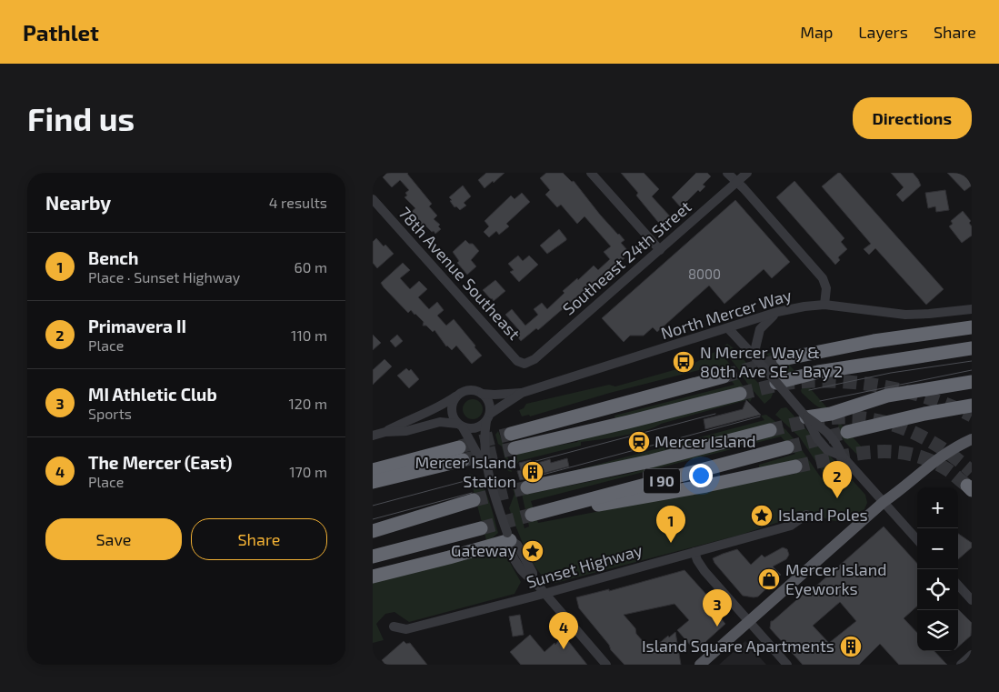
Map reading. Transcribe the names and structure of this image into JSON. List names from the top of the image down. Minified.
{"streets":{"highway":["I 90"],"street":["Southeast 24th Street","78th Avenue Southeast","North Mercer Way","Sunset Highway"]},"crossings":[["Southeast 24th Street","78th Avenue Southeast"]],"places":{"bus stop":["N Mercer Way & 80th Ave SE - Bay 2"],"station":["Mercer Island"],"building":["Mercer Island Station","Island Square Apartments"],"place":["Island Poles","Gateway"],"shop":["Mercer Island Eyeworks"]},"house_numbers":["8000"],"page":{"header":"Pathlet","nav":["Map","Layers","Share"],"buttons":["Directions",["Save","Share"]],"title":"Find us","heading":["Nearby","4 results"],"list":[{"mark":"1","name":"Bench","note":"Place · Sunset Highway","value":"60 m"},{"mark":"2","name":"Primavera II","note":"Place","value":"110 m"},{"mark":"3","name":"MI Athletic Club","note":"Sports","value":"120 m"},{"mark":"4","name":"The Mercer (East)","note":"Place","value":"170 m"}],"pins":["2","1","3","4"],"map_buttons":["+","−"]}}
